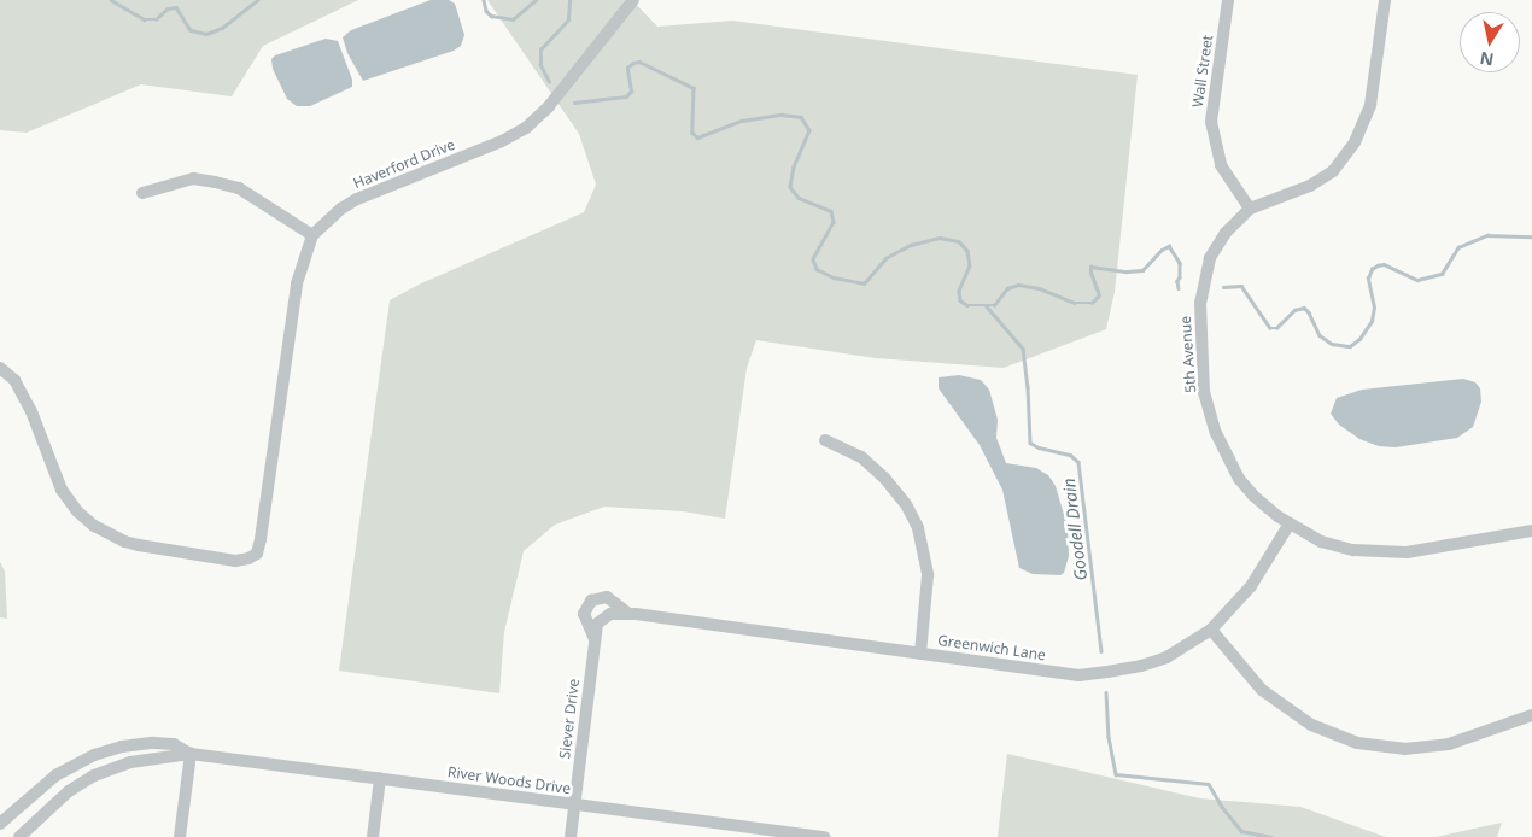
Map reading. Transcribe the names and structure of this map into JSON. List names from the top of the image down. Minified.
{"streets":{"street":["Wall Street","Haverford Drive","5th Avenue","Greenwich Lane","Siever Drive","River Woods Drive"]},"crossings":[["Wall Street","5th Avenue"],["5th Avenue","Greenwich Lane"],["Greenwich Lane","Siever Drive"],["Siever Drive","River Woods Drive"]],"water":["Goodell Drain"],"north":"bottom"}
